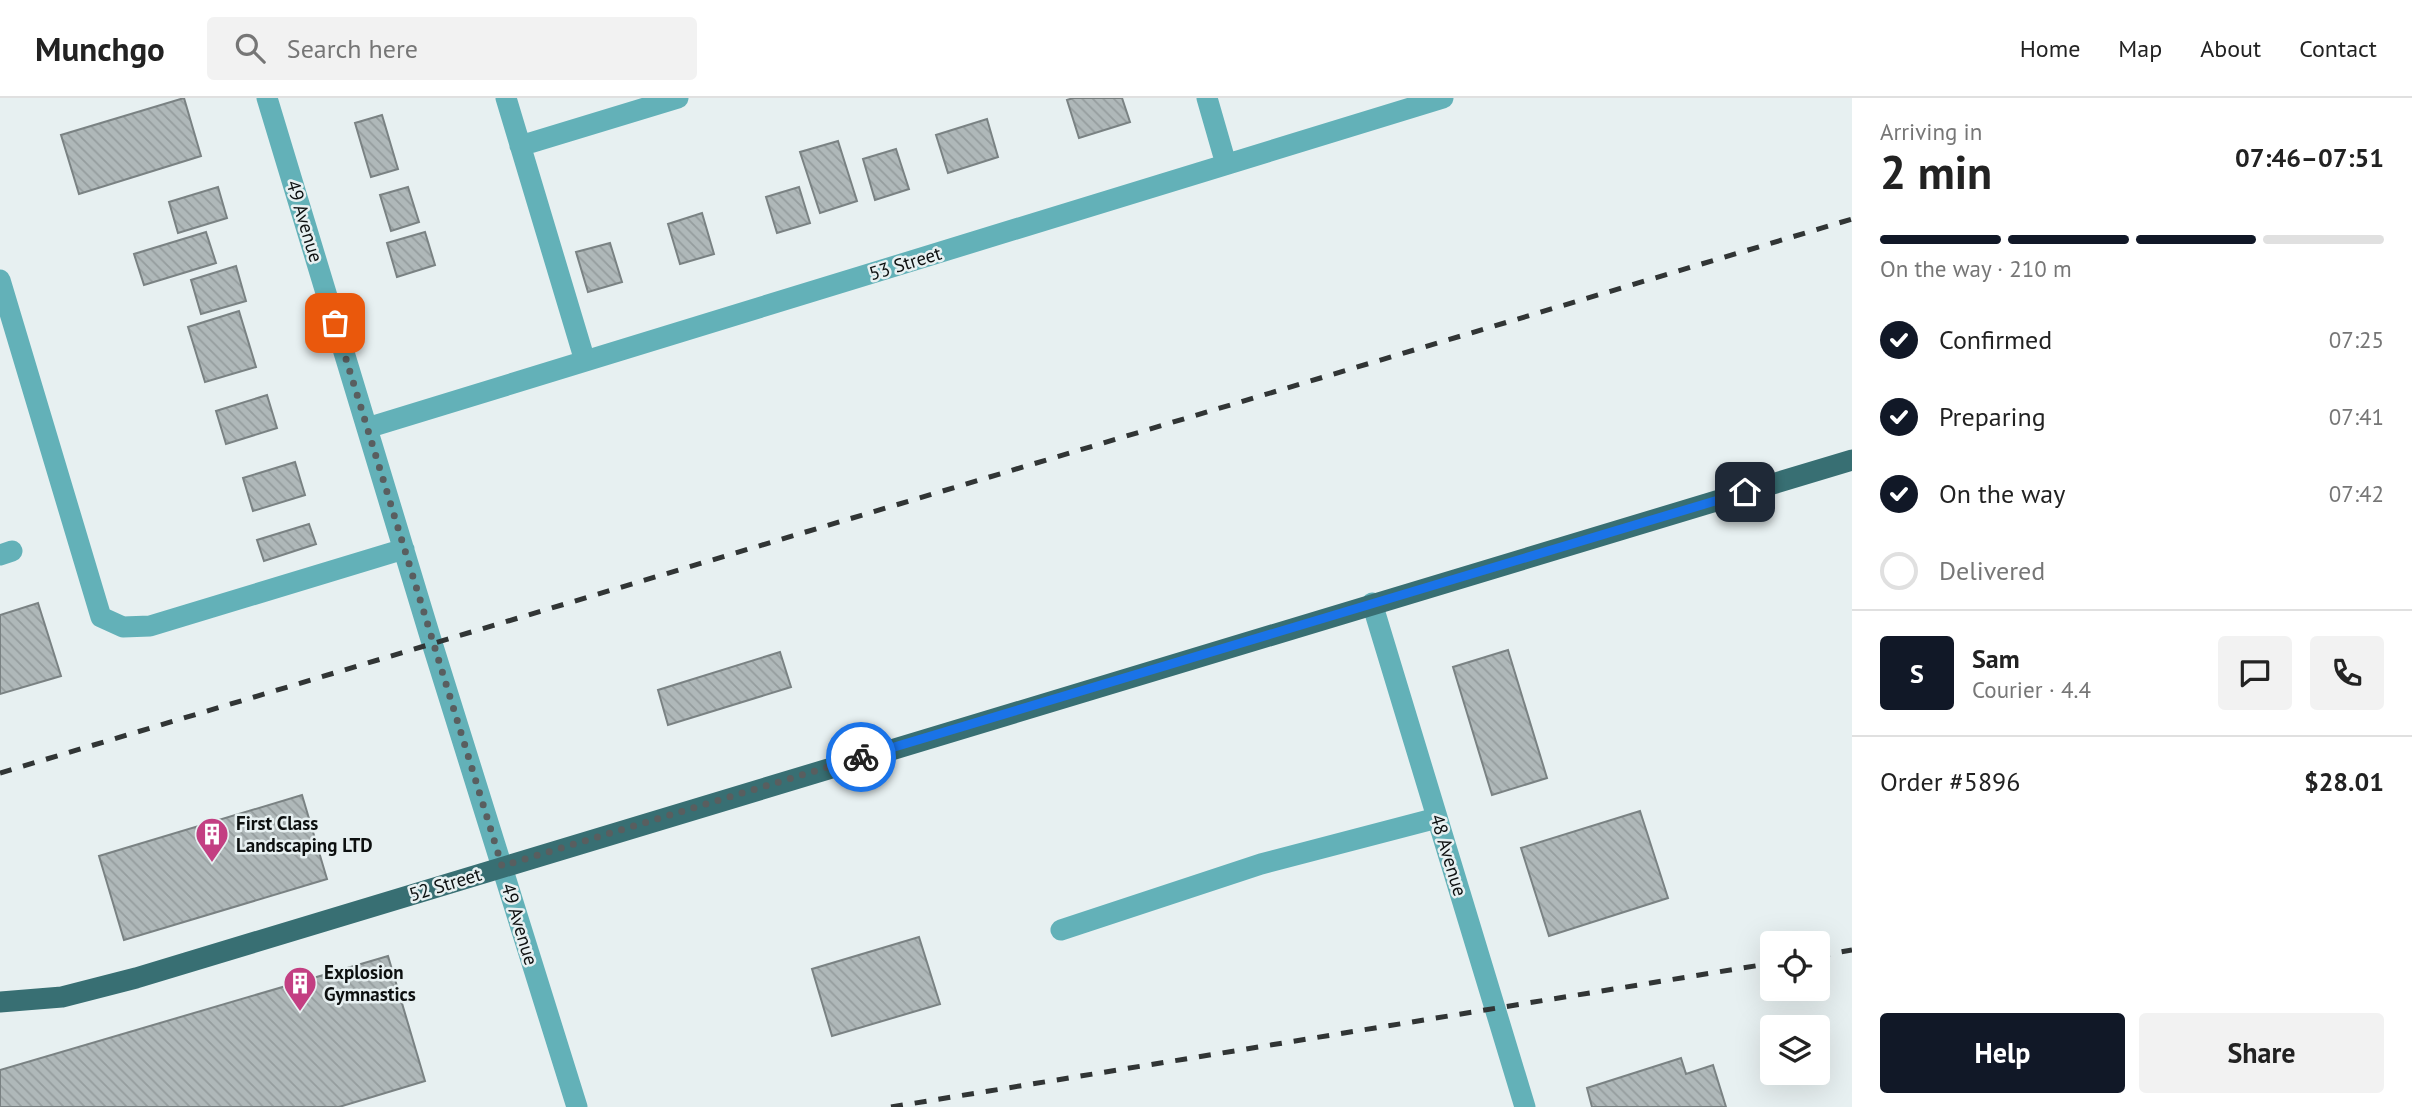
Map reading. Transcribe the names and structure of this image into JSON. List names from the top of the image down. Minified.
{"streets":{"main road":["52 Street"],"street":["49 Avenue","53 Street","48 Avenue"]},"crossings":[["49 Avenue","53 Street"],["49 Avenue","52 Street"],["48 Avenue","52 Street"]],"places":{"building":["First Class Landscaping LTD","Explosion Gymnastics"]},"page":{"header":"Munchgo","search":"Search here","nav":["Home","Map","About","Contact"],"heading":["2 min","Arriving in","07:46–07:51"],"panel":["Sam","Courier · 4.4","Order #5896","$28.01"],"bar":"On the way · 210 m","list":[["Confirmed","07:25"],["Preparing","07:41"],["On the way","07:42"],"Delivered"],"round":"S","buttons":["Help","Share"]}}
